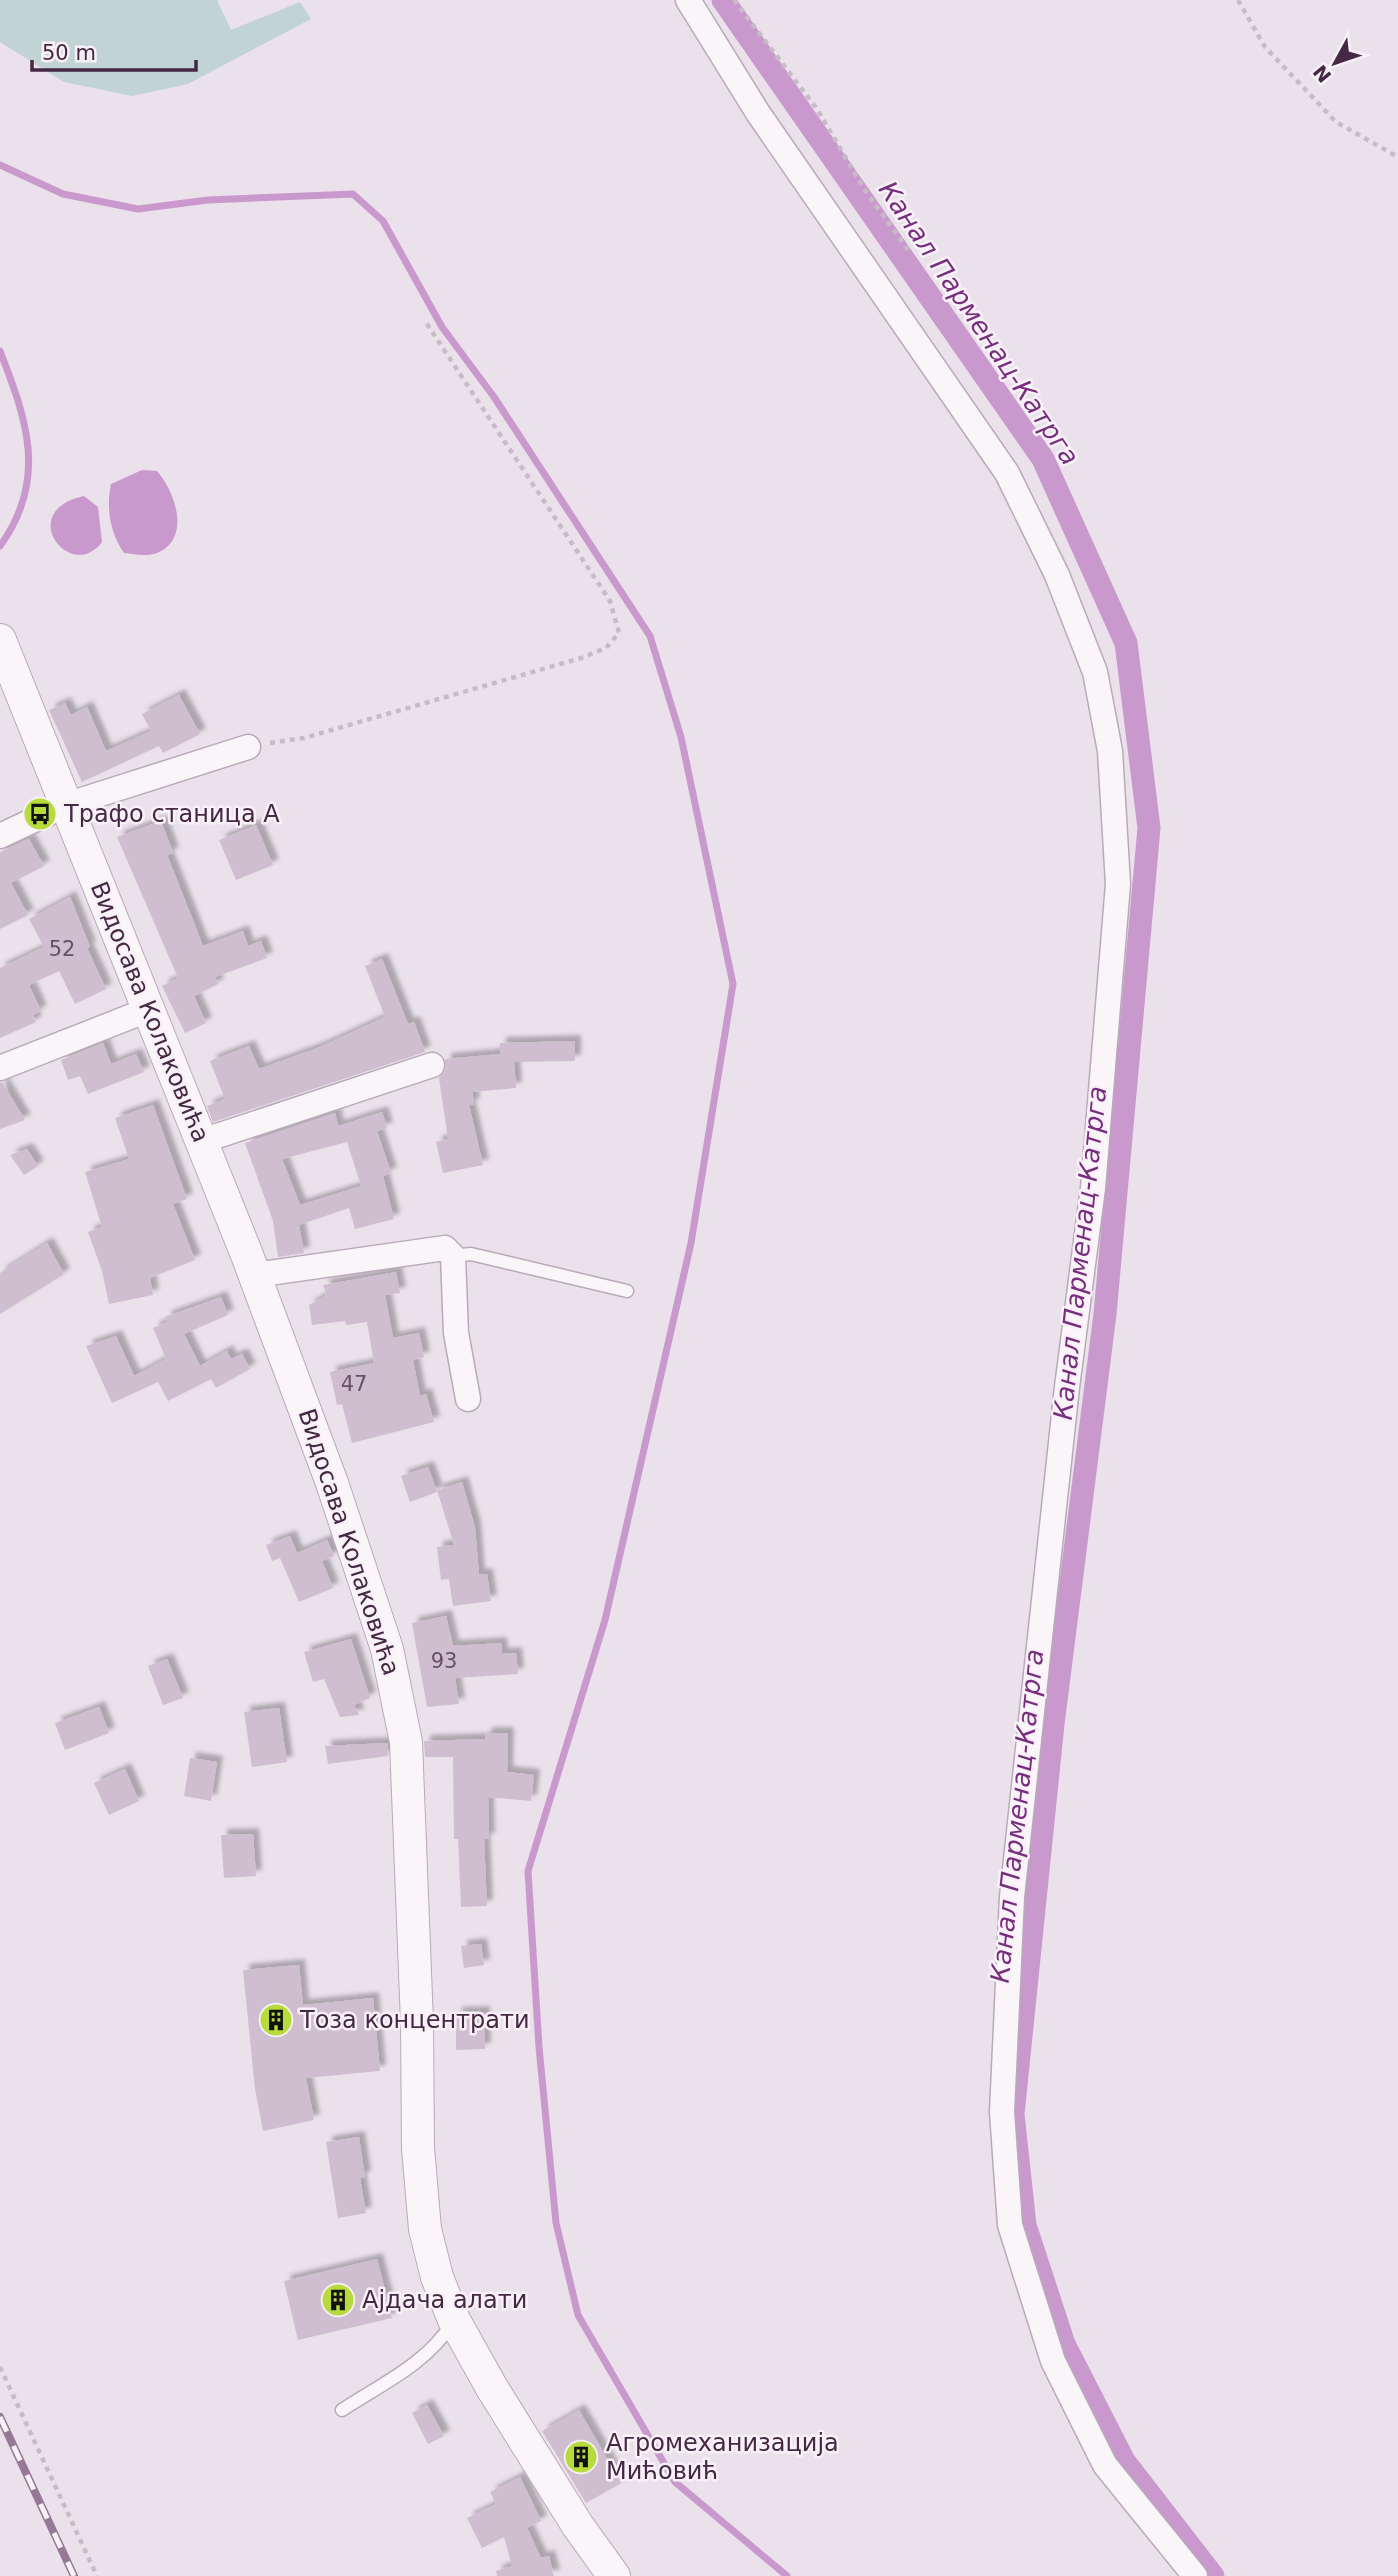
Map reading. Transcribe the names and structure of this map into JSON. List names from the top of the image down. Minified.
{"streets":{"street":["Видосава Колаковића"]},"water":["Канал Парменац-Катрга"],"places":{"bus stop":["Трафо станица А"],"building":["Тоза концентрати","Ајдача алати","Агромеханизација Мићовић"]},"house_numbers":["52","47","93"],"scale_bar":"50 m","north":"bottom left"}
